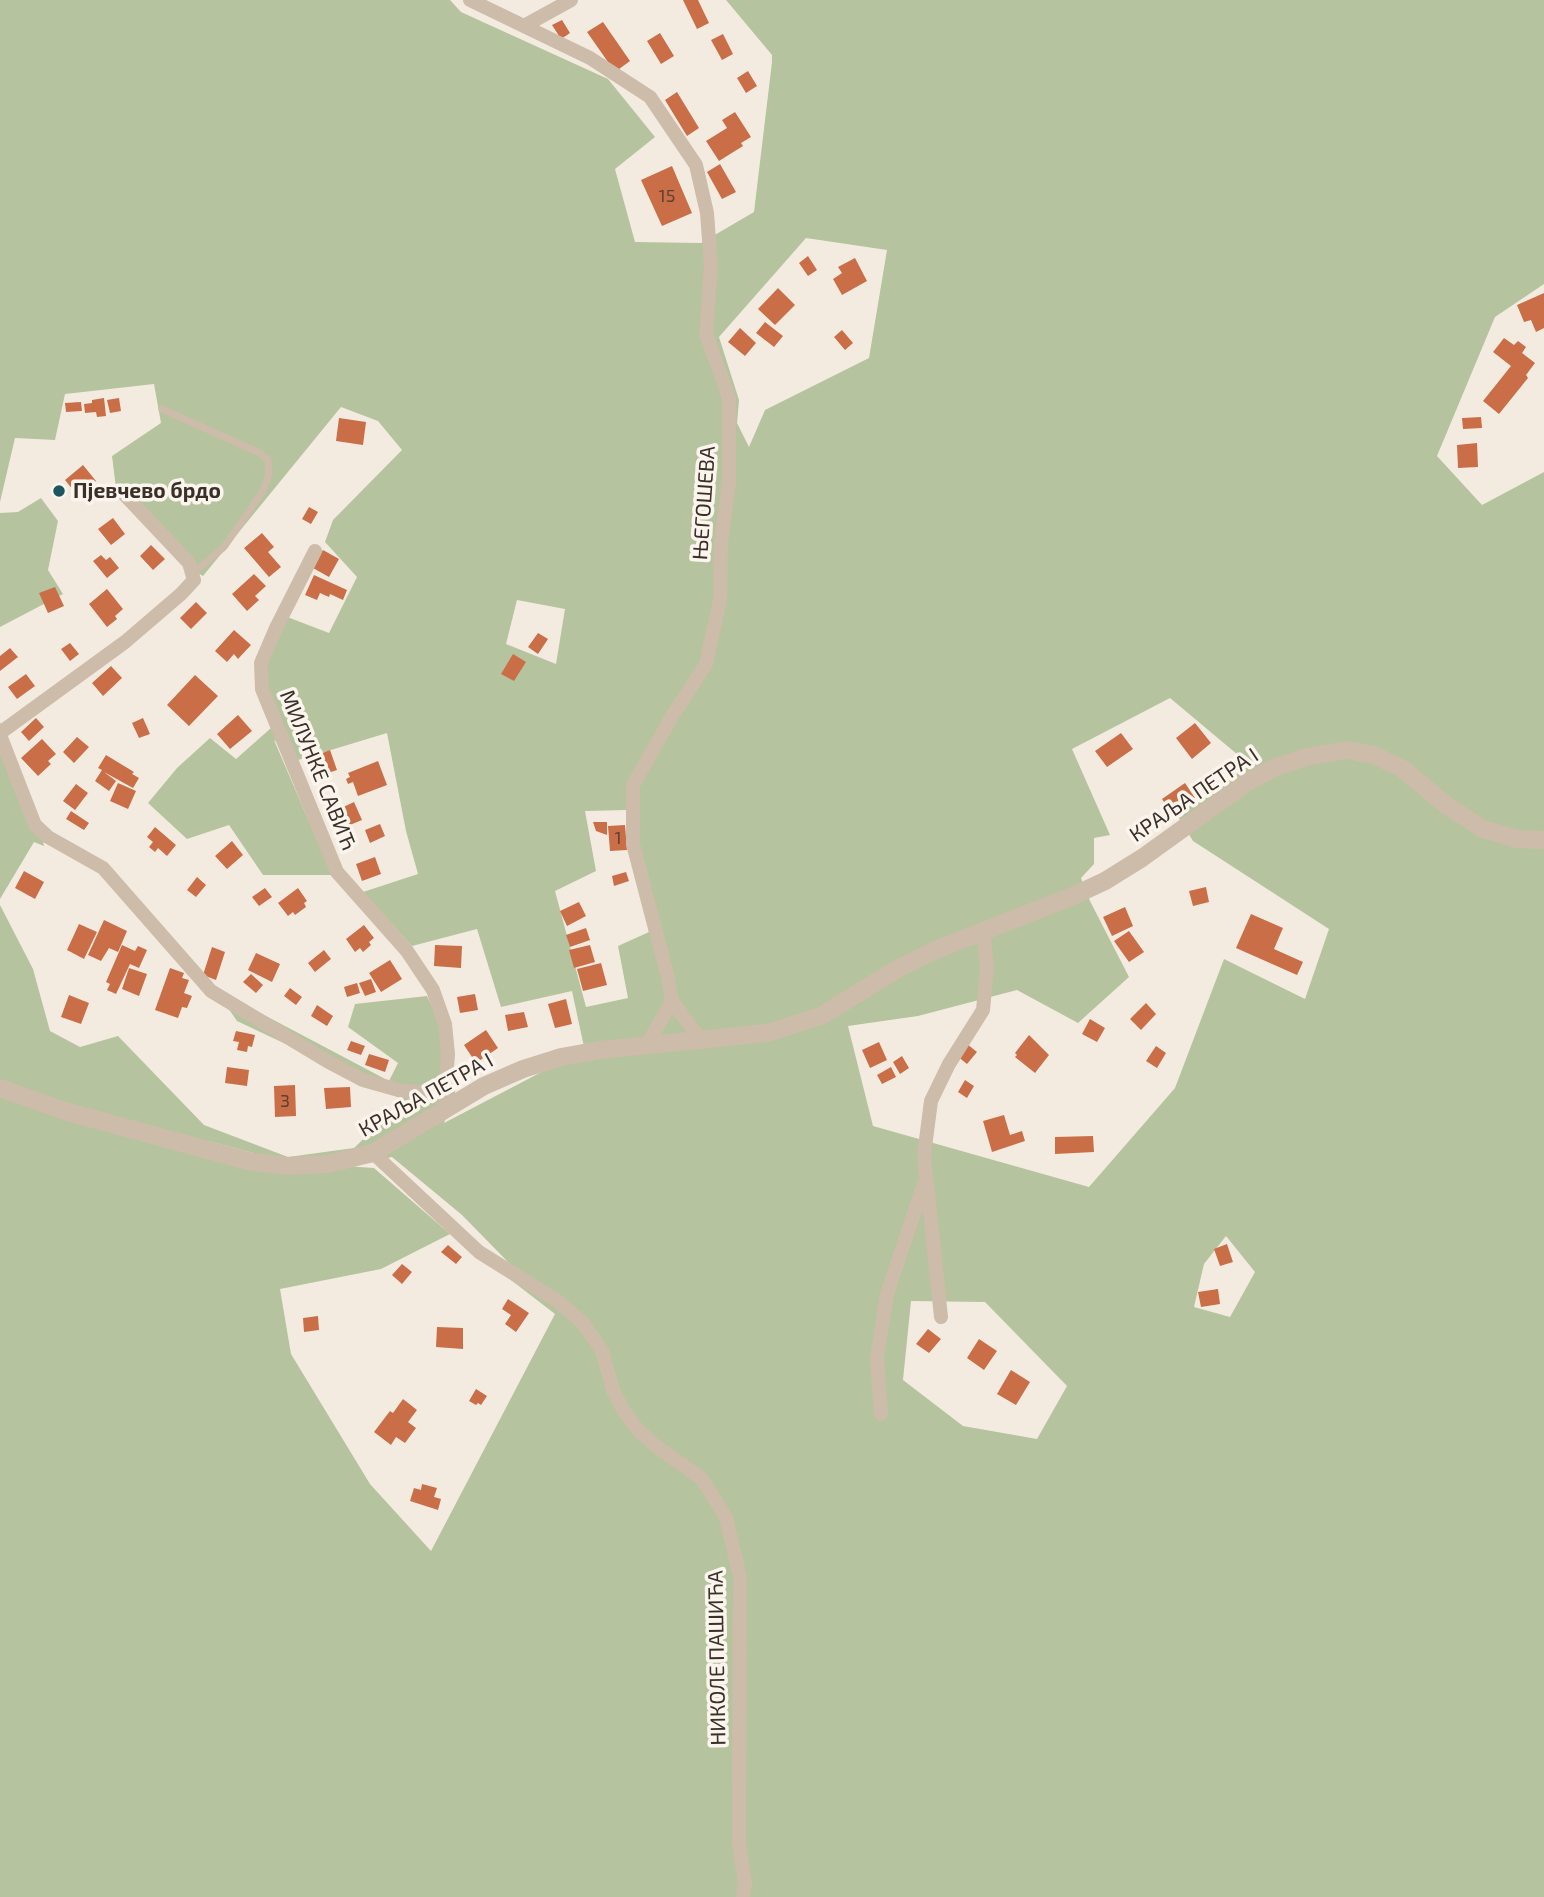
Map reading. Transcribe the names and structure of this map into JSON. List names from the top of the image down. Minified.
{"streets":{"street":["ЊЕГОШЕВА","МИЛУНКЕ САВИЋ","КРАЉА ПЕТРА I","НИКОЛЕ ПАШИЋА"]},"crossings":[["ЊЕГОШЕВА","КРАЉА ПЕТРА I"],["МИЛУНКЕ САВИЋ","КРАЉА ПЕТРА I"],["КРАЉА ПЕТРА I","НИКОЛЕ ПАШИЋА"]],"places":["Пјевчево брдо"],"house_numbers":["15","1","3"]}
